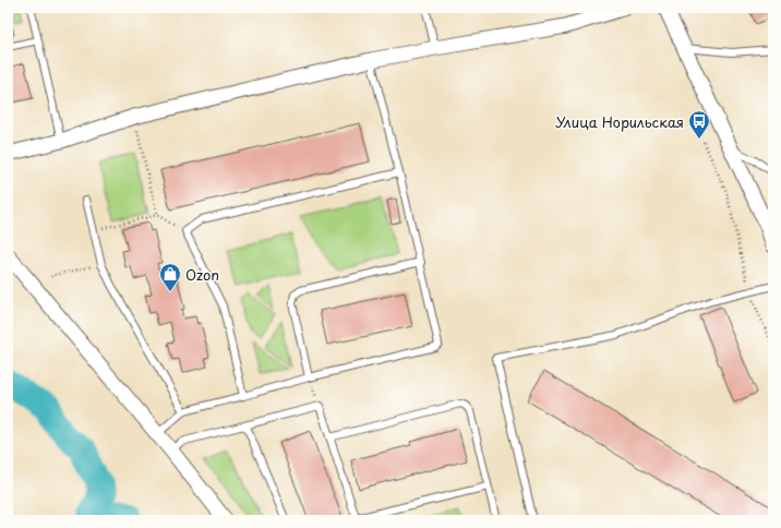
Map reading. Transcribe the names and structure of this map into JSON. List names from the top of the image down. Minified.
{"places":{"bus stop":["Улица Норильская"],"shop":["Ozon"]}}
